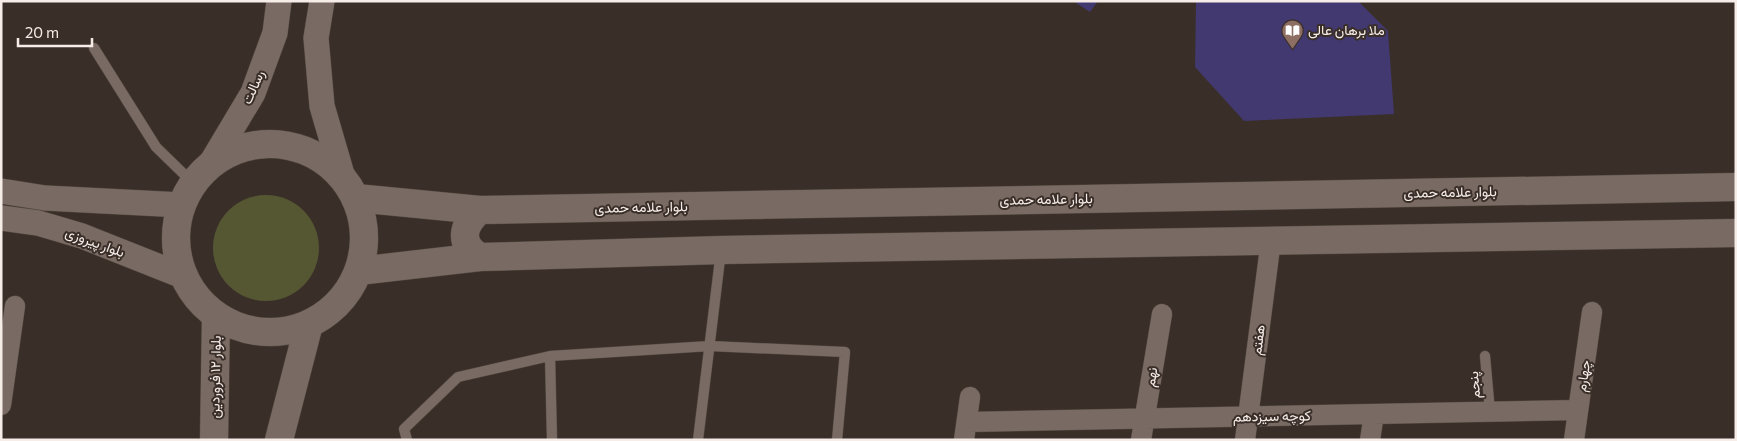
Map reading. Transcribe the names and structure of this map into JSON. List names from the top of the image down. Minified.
{"streets":{"main road":["بلوار علامه حمدی","بلوار ۱۲ فروردین"],"street":["رسالت","بلوار پیروزی","هفتم","چهارم","نهم","کوچه سیزدهم"],"lane":["پنجم"]},"crossings":[["هفتم","کوچه سیزدهم"],["چهارم","کوچه سیزدهم"],["نهم","کوچه سیزدهم"],["پنجم","کوچه سیزدهم"]],"places":{"library":["ملا برهان عالی"]},"scale_bar":"20 m"}
